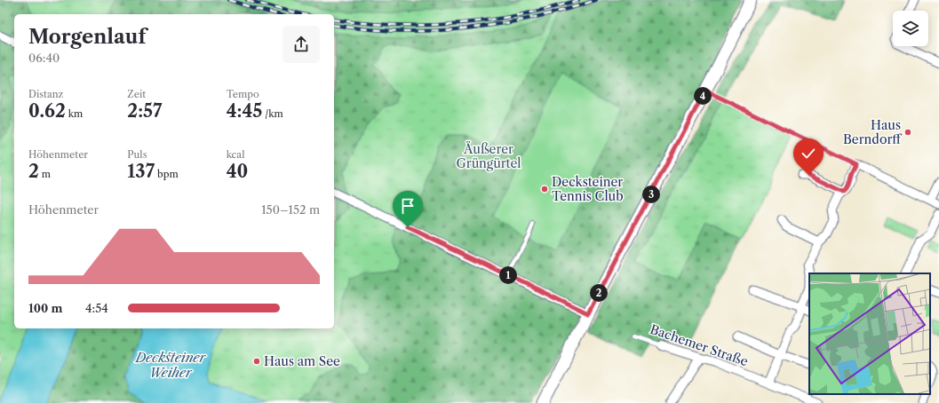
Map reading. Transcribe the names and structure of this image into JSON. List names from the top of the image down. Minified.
{"streets":{"street":["Bachemer Straße"]},"water":["Decksteiner Weiher"],"parks":["Äußerer Grüngürtel"],"places":["Haus Berndorff","Decksteiner Tennis Club","Haus am See"],"page":{"heading":["Morgenlauf","06:40"],"stats":[["Distanz","0.62 km"],["Zeit","2:57"],["Tempo","4:45 /km"],["Höhenmeter","2 m"],["Puls","137 bpm"],["kcal","40"]],"pins":["4","3","1","2"],"chart":["Höhenmeter","150–152 m"],"list":[{"name":"100 m","note":"4:54"}]}}
